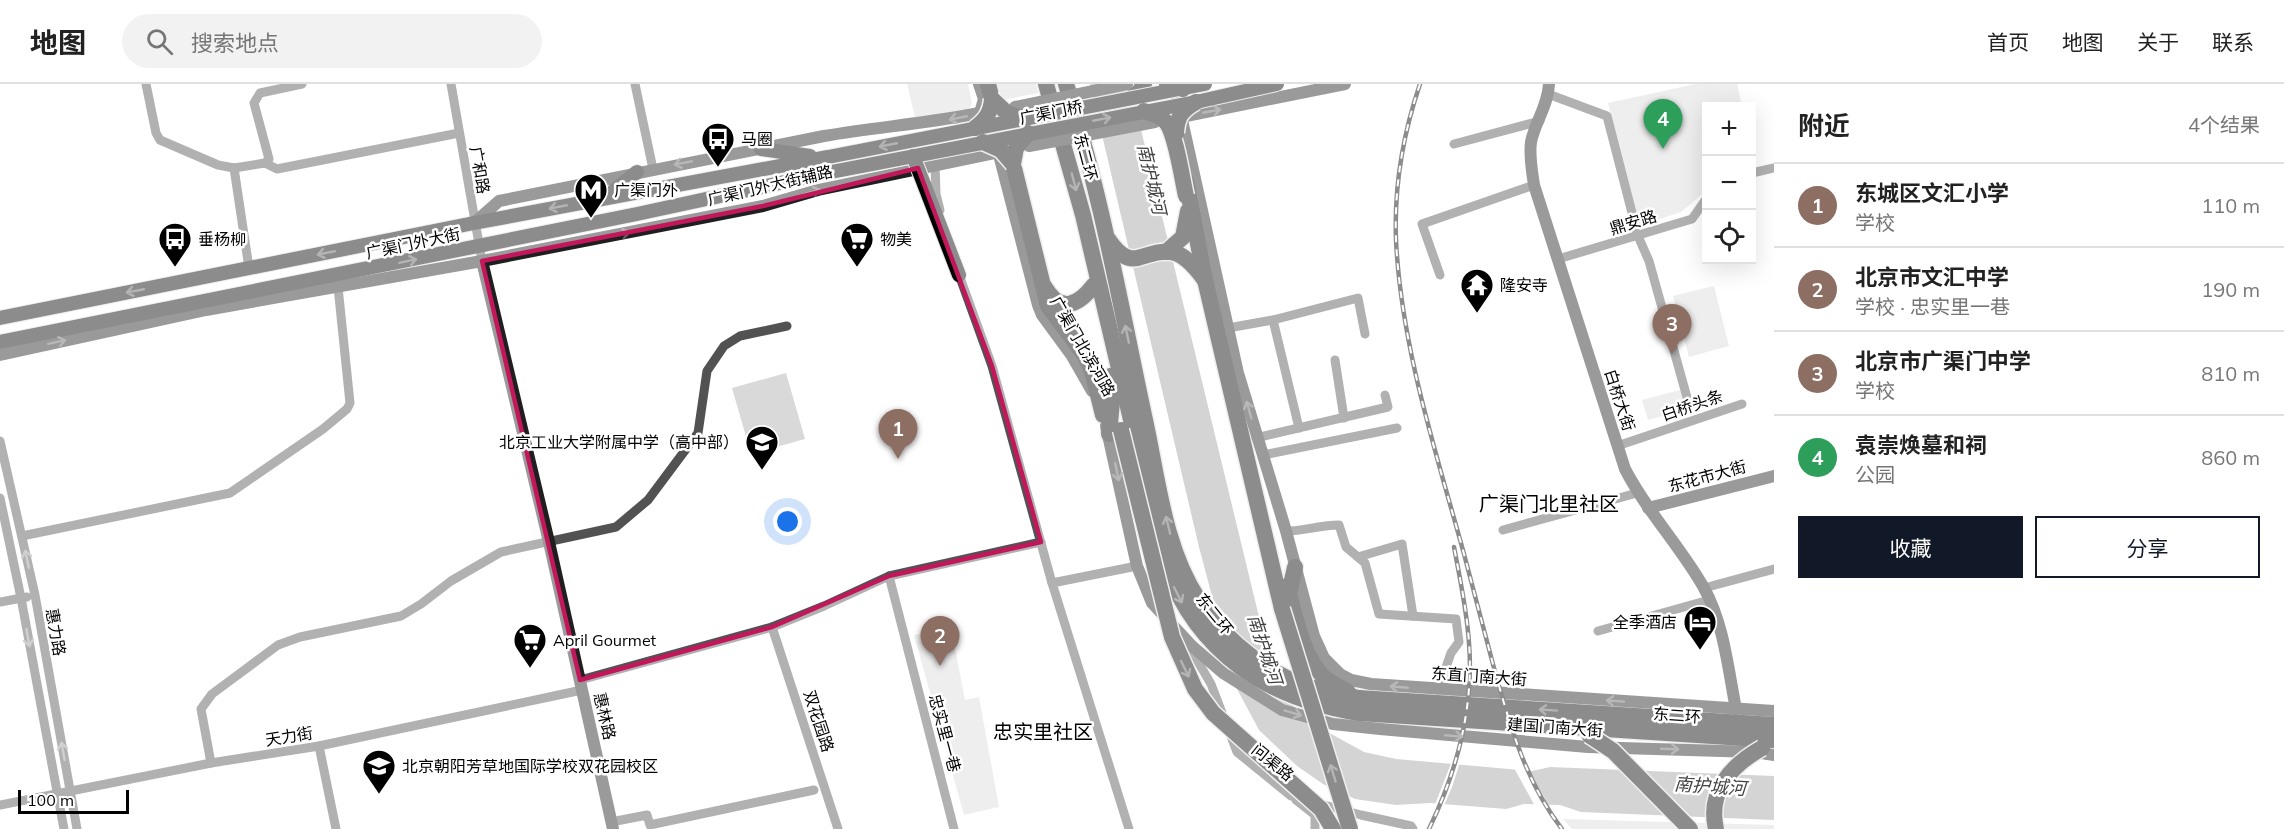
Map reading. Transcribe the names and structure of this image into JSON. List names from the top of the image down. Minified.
{"streets":{"highway":["东二环"],"main road":["广渠门桥","广渠门外大街"],"street":["广和路","广渠门外大街辅路","鼎安路","广渠门北滨河路","白桥大街","白桥头条","东花市大街","惠力路","东直门南大街","惠林路","双花园路","建国门南大街","忠实里一巷","天力街","问渠路"]},"crossings":[["广渠门桥","广渠门外大街"],["东二环","建国门南大街"],["广和路","广渠门外大街辅路"],["广和路","广渠门外大街"],["广和路","惠林路"],["广渠门外大街辅路","广渠门外大街"],["广渠门外大街辅路","广渠门北滨河路"],["广渠门外大街辅路","惠林路"],["鼎安路","白桥大街"],["广渠门外大街","惠林路"],["广渠门北滨河路","建国门南大街"],["广渠门北滨河路","问渠路"],["白桥大街","白桥头条"],["白桥大街","东花市大街"],["白桥大街","东直门南大街"],["惠力路","天力街"],["惠林路","天力街"],["双花园路","天力街"],["忠实里一巷","天力街"]],"one_way":["东直门南大街","建国门南大街"],"districts":["广渠门北里社区","忠实里社区"],"water":["南护城河"],"places":{"bus stop":["马圈","垂杨柳"],"metro station":["广渠门外"],"supermarket":["物美","April Gourmet"],"temple":["隆安寺"],"school or university":["北京工业大学附属中学（高中部）","北京朝阳芳草地国际学校双花园校区"],"hotel":["全季酒店"]},"scale_bar":"100 m","page":{"header":"地图","search":"搜索地点","nav":["首页","地图","关于","联系"],"heading":["附近","4个结果"],"pins":["4","3","1","2"],"map_buttons":["+","−"],"list":[{"mark":"1","name":"东城区文汇小学","note":"学校","value":"110 m"},{"mark":"2","name":"北京市文汇中学","note":"学校 · 忠实里一巷","value":"190 m"},{"mark":"3","name":"北京市广渠门中学","note":"学校","value":"810 m"},{"mark":"4","name":"袁崇焕墓和祠","note":"公园","value":"860 m"}],"buttons":["收藏","分享"],"scale":"100 m"}}
